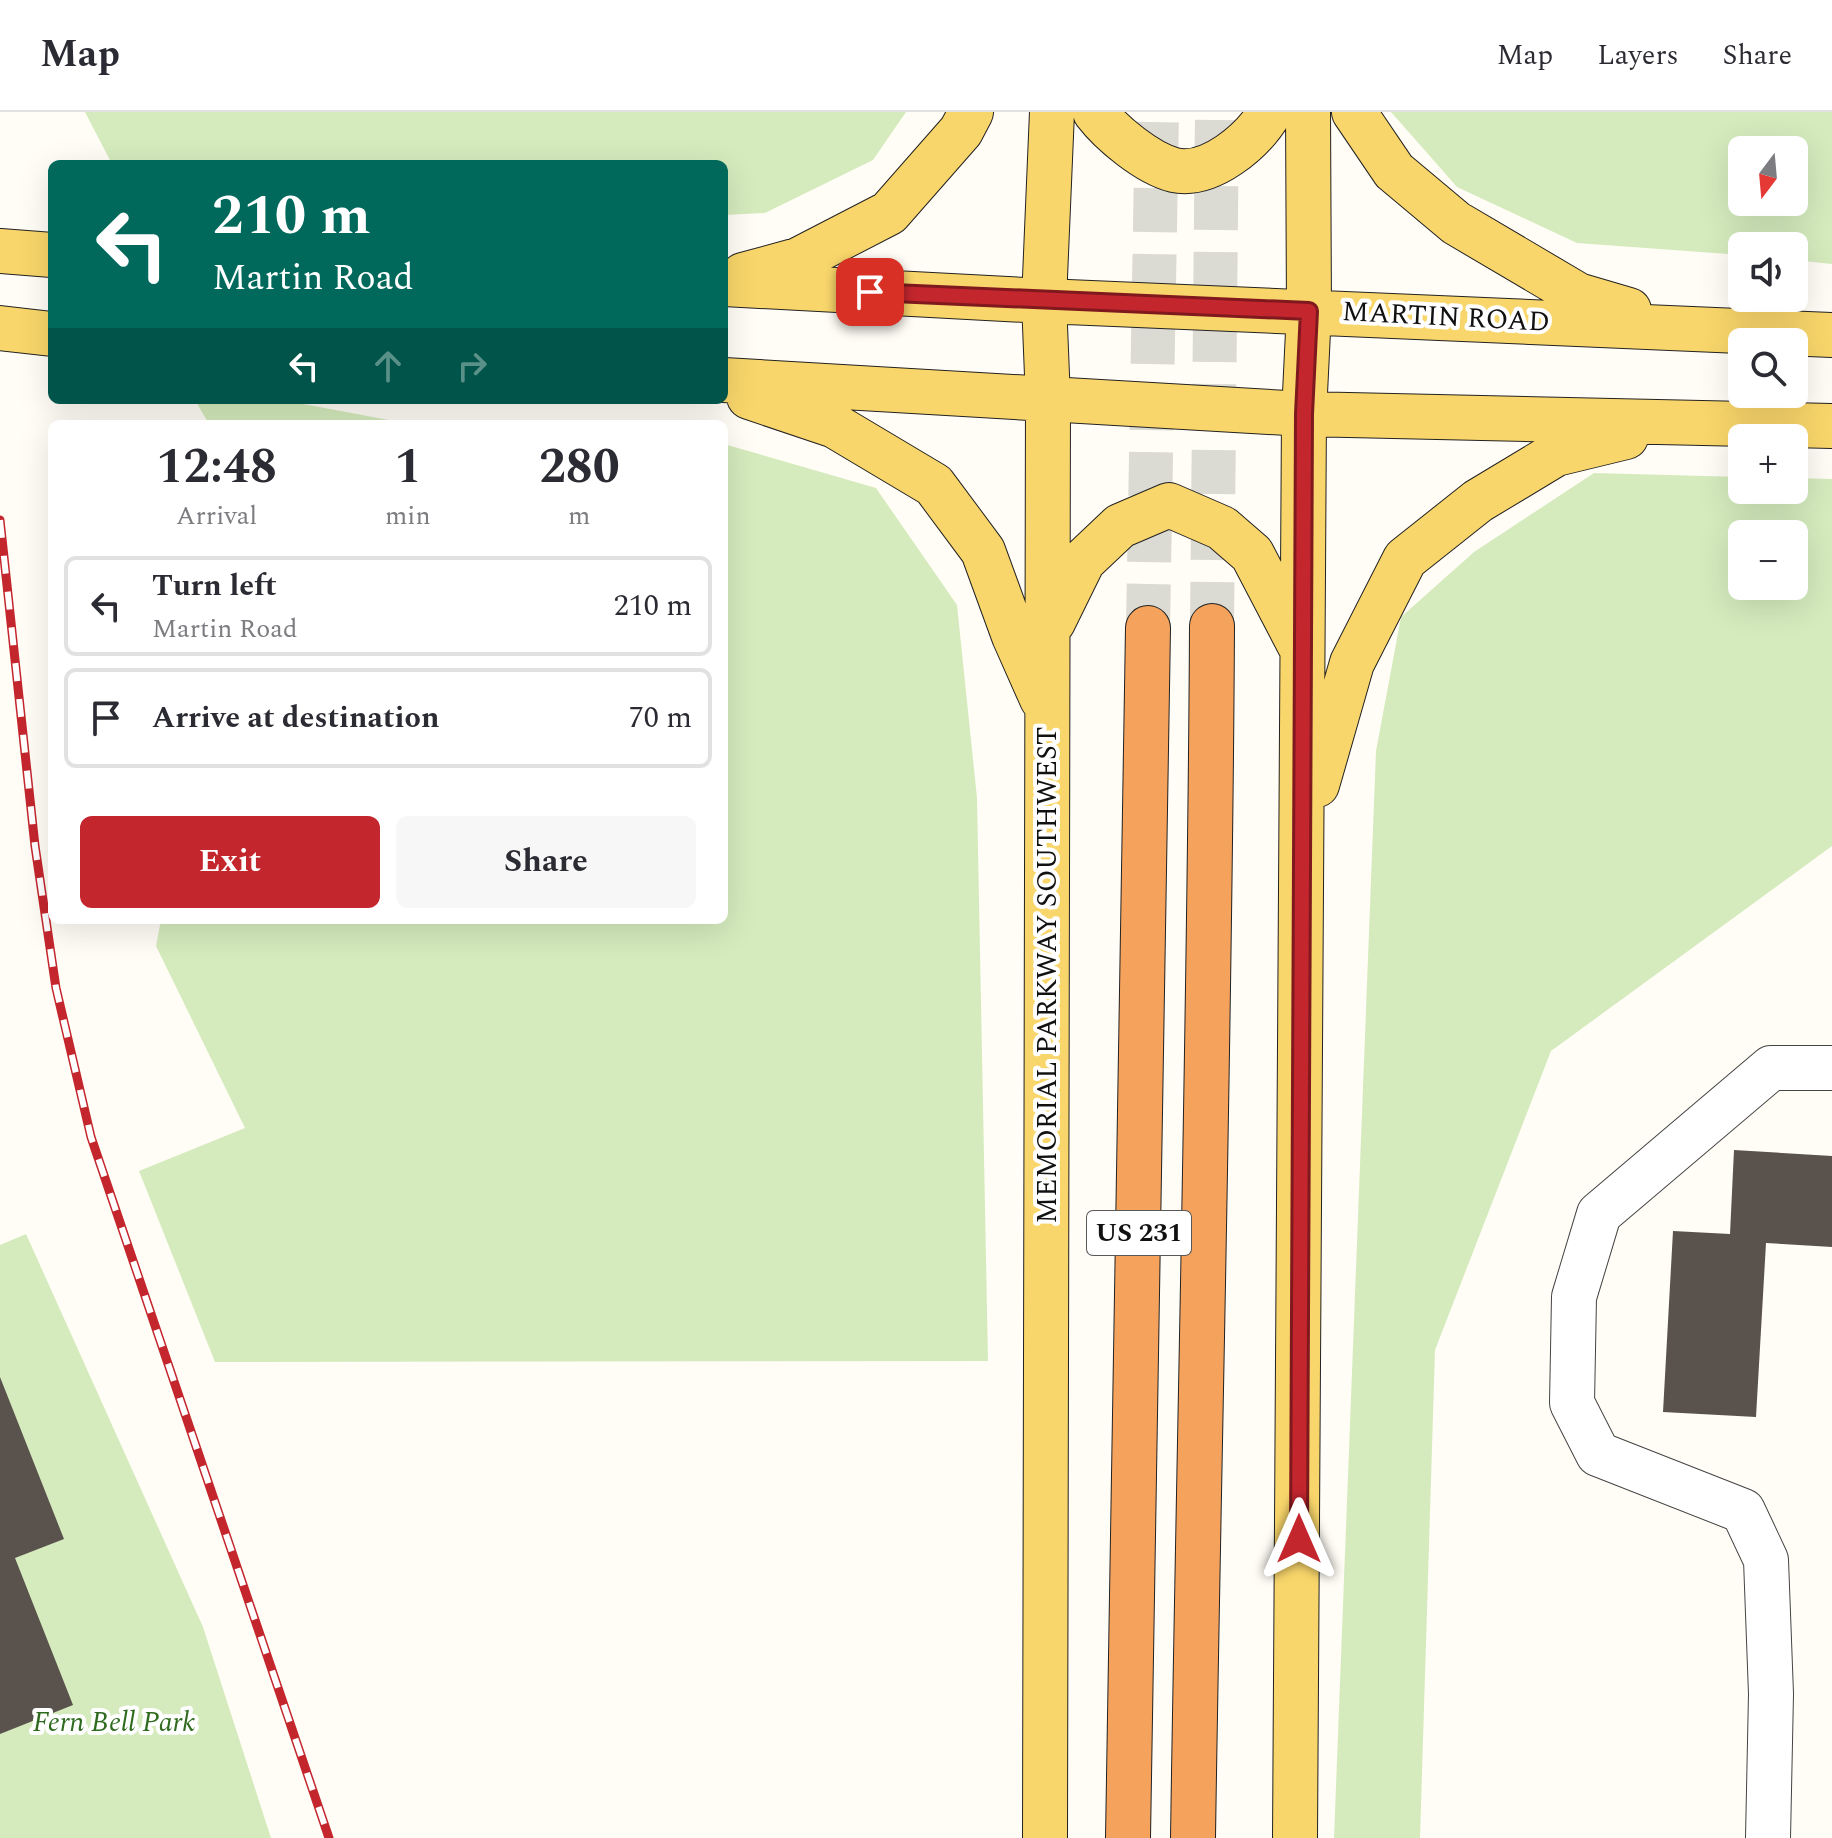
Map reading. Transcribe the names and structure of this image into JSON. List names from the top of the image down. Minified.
{"streets":{"highway":["US 231"],"main road":["MARTIN ROAD","MEMORIAL PARKWAY SOUTHWEST"]},"crossings":[["MARTIN ROAD","MEMORIAL PARKWAY SOUTHWEST"]],"parks":["Fern Bell Park"],"north":"bottom","page":{"header":"Map","nav":["Map","Layers","Share"],"map_buttons":["+","−"],"turn":["210 m","Martin Road"],"eta":["12:48","Arrival","1","min","280","m"],"list":[{"name":"Turn left","note":"Martin Road","value":"210 m"},{"name":"Arrive at destination","value":"70 m"}],"buttons":["Exit","Share"]}}
